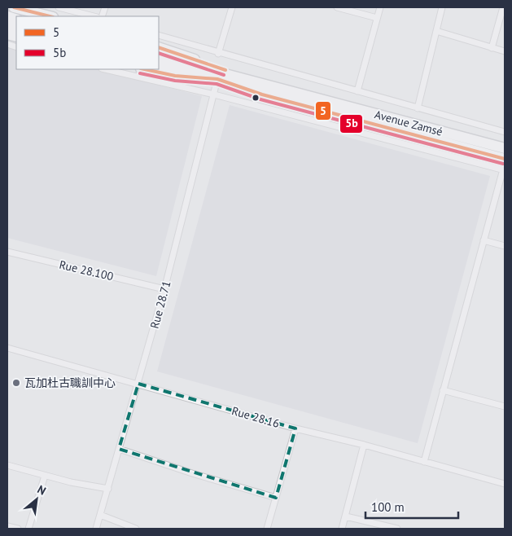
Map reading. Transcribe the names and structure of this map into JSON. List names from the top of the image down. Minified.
{"streets":{"highway":["Avenue Zamsé"],"street":["Rue 28.100","Rue 28.71","Rue 28.16"]},"crossings":[["Rue 28.100","Rue 28.71"],["Rue 28.71","Rue 28.16"]],"places":["瓦加杜古職訓中心"],"lines":["transit line 5","transit line 5b"],"legend":["5","5b"],"scale_bar":"100 m","north":"top right"}
